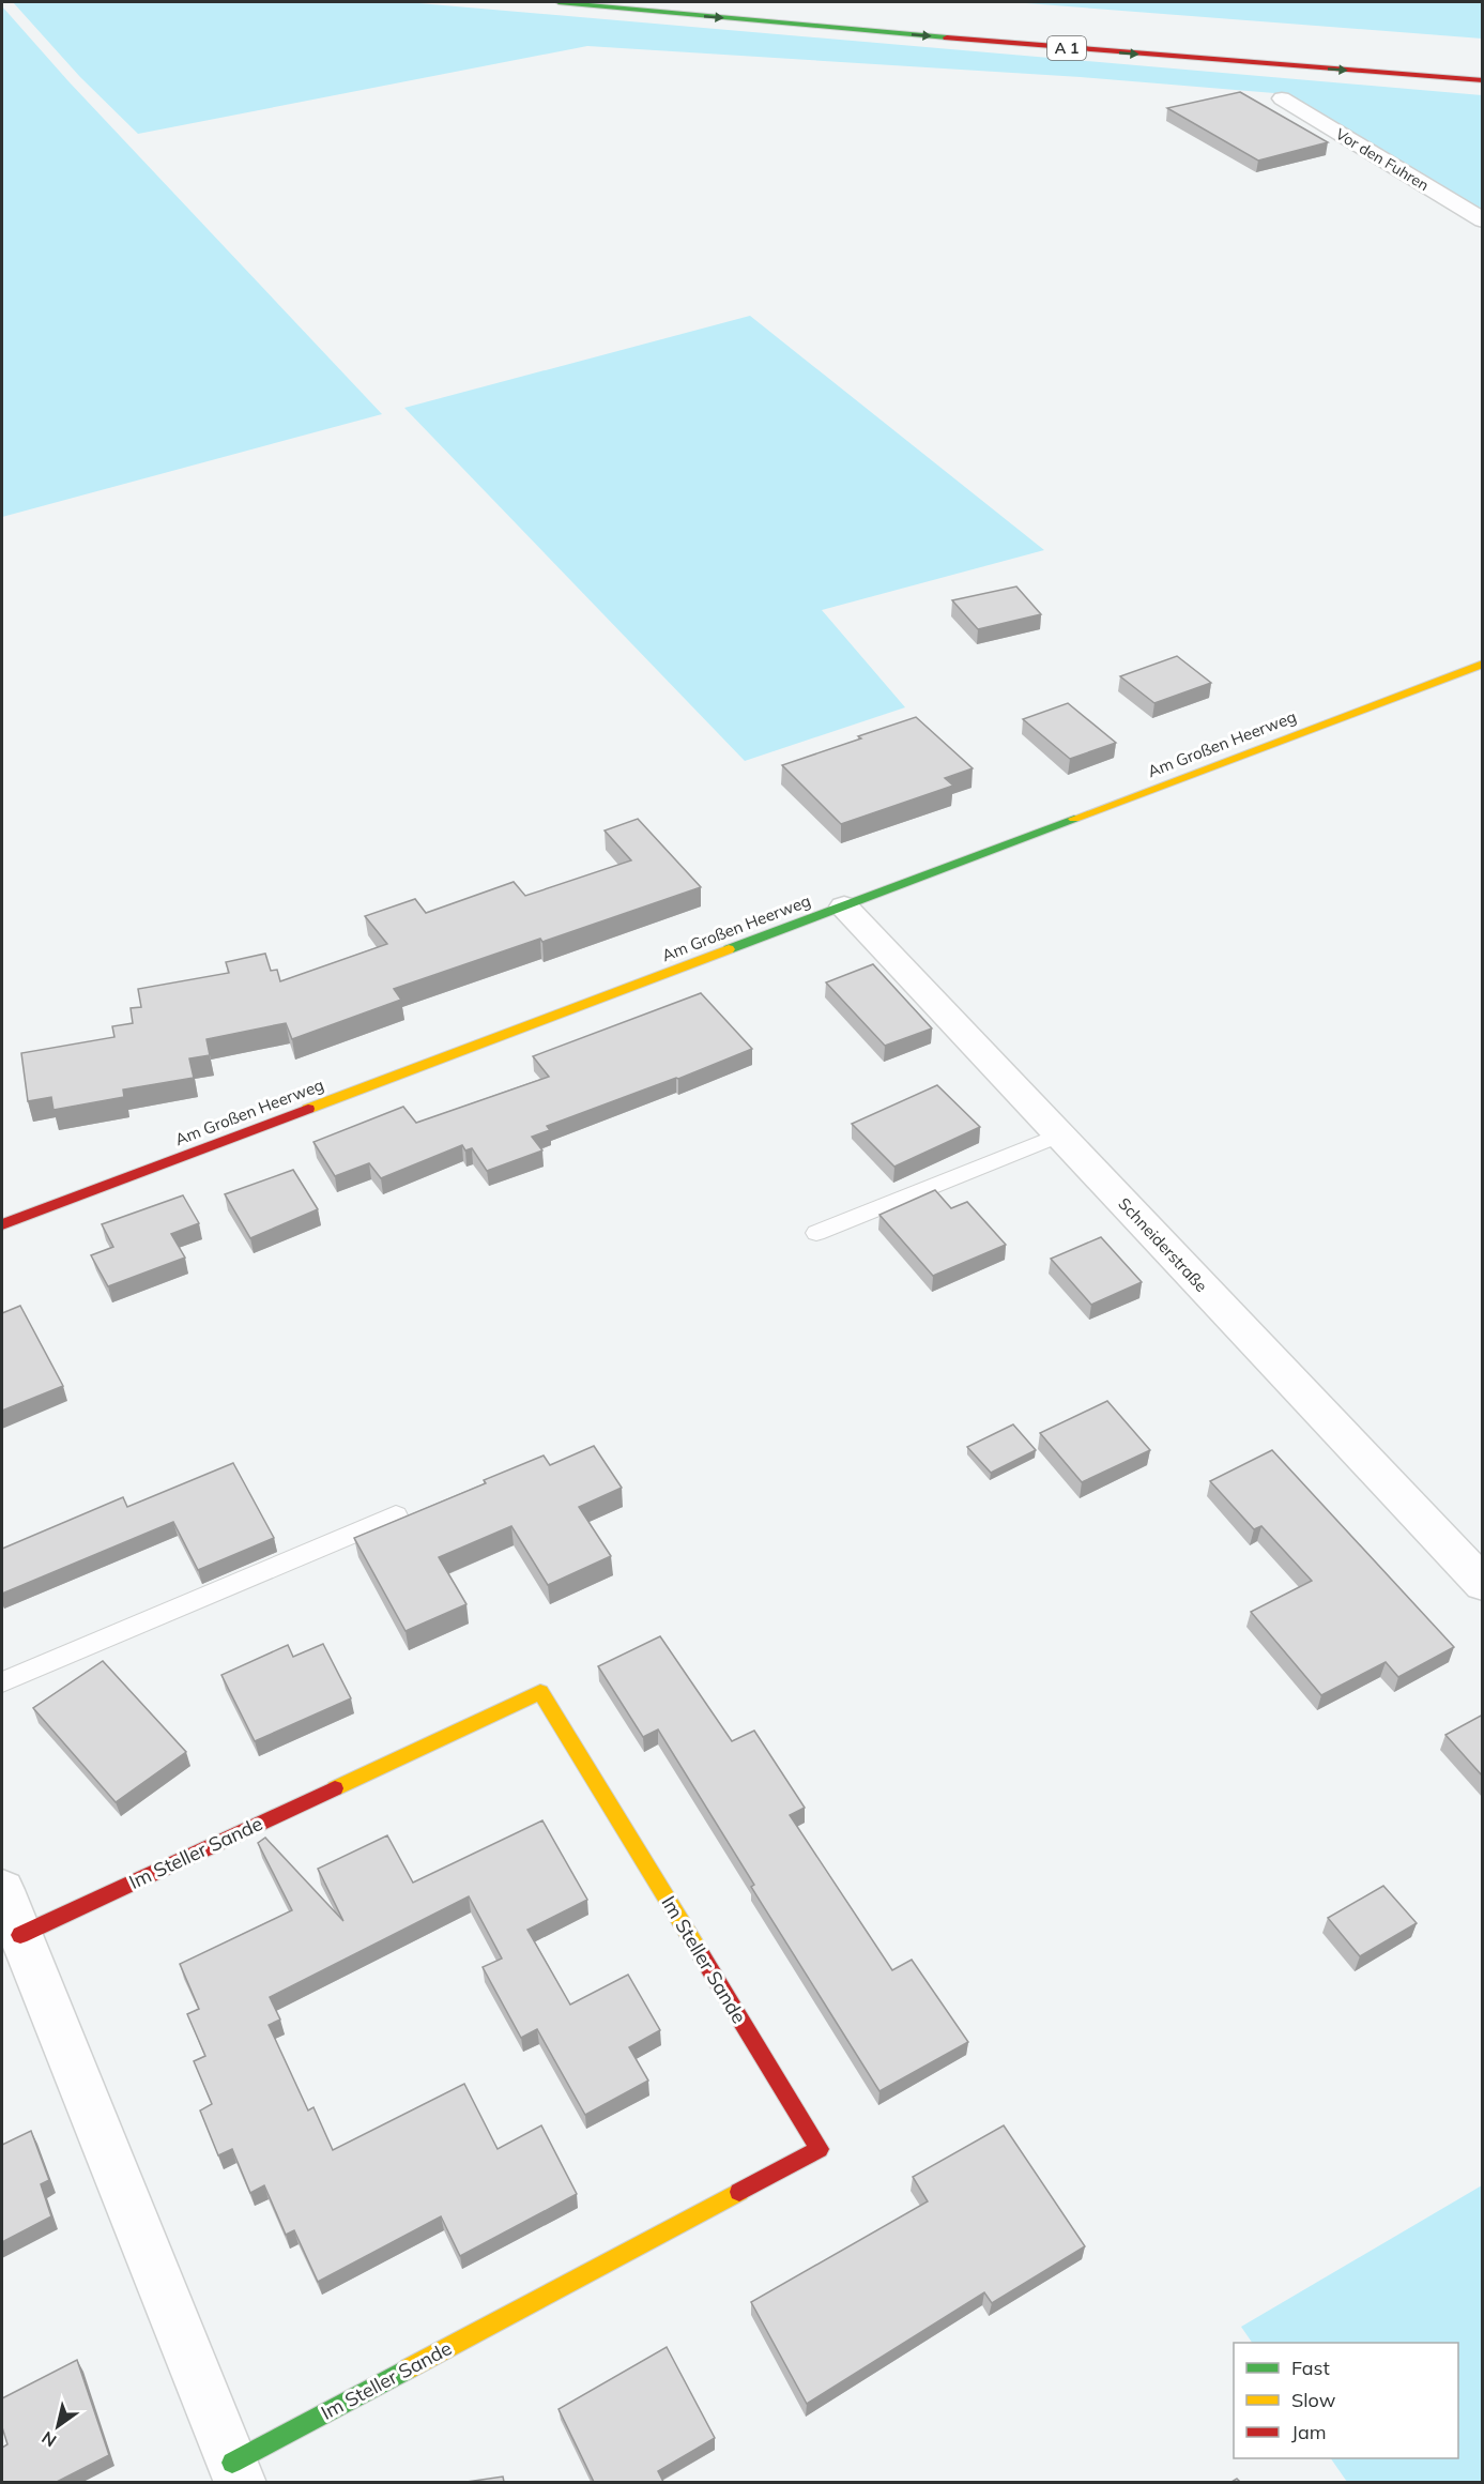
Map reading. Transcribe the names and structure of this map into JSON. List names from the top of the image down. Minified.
{"streets":{"main road":["A 1","Am Großen Heerweg","Im Steller Sande"],"street":["Vor den Fuhren","Schneiderstraße"]},"crossings":[["Am Großen Heerweg","Schneiderstraße"]],"legend":["Fast","Slow","Jam"],"north":"bottom left"}
